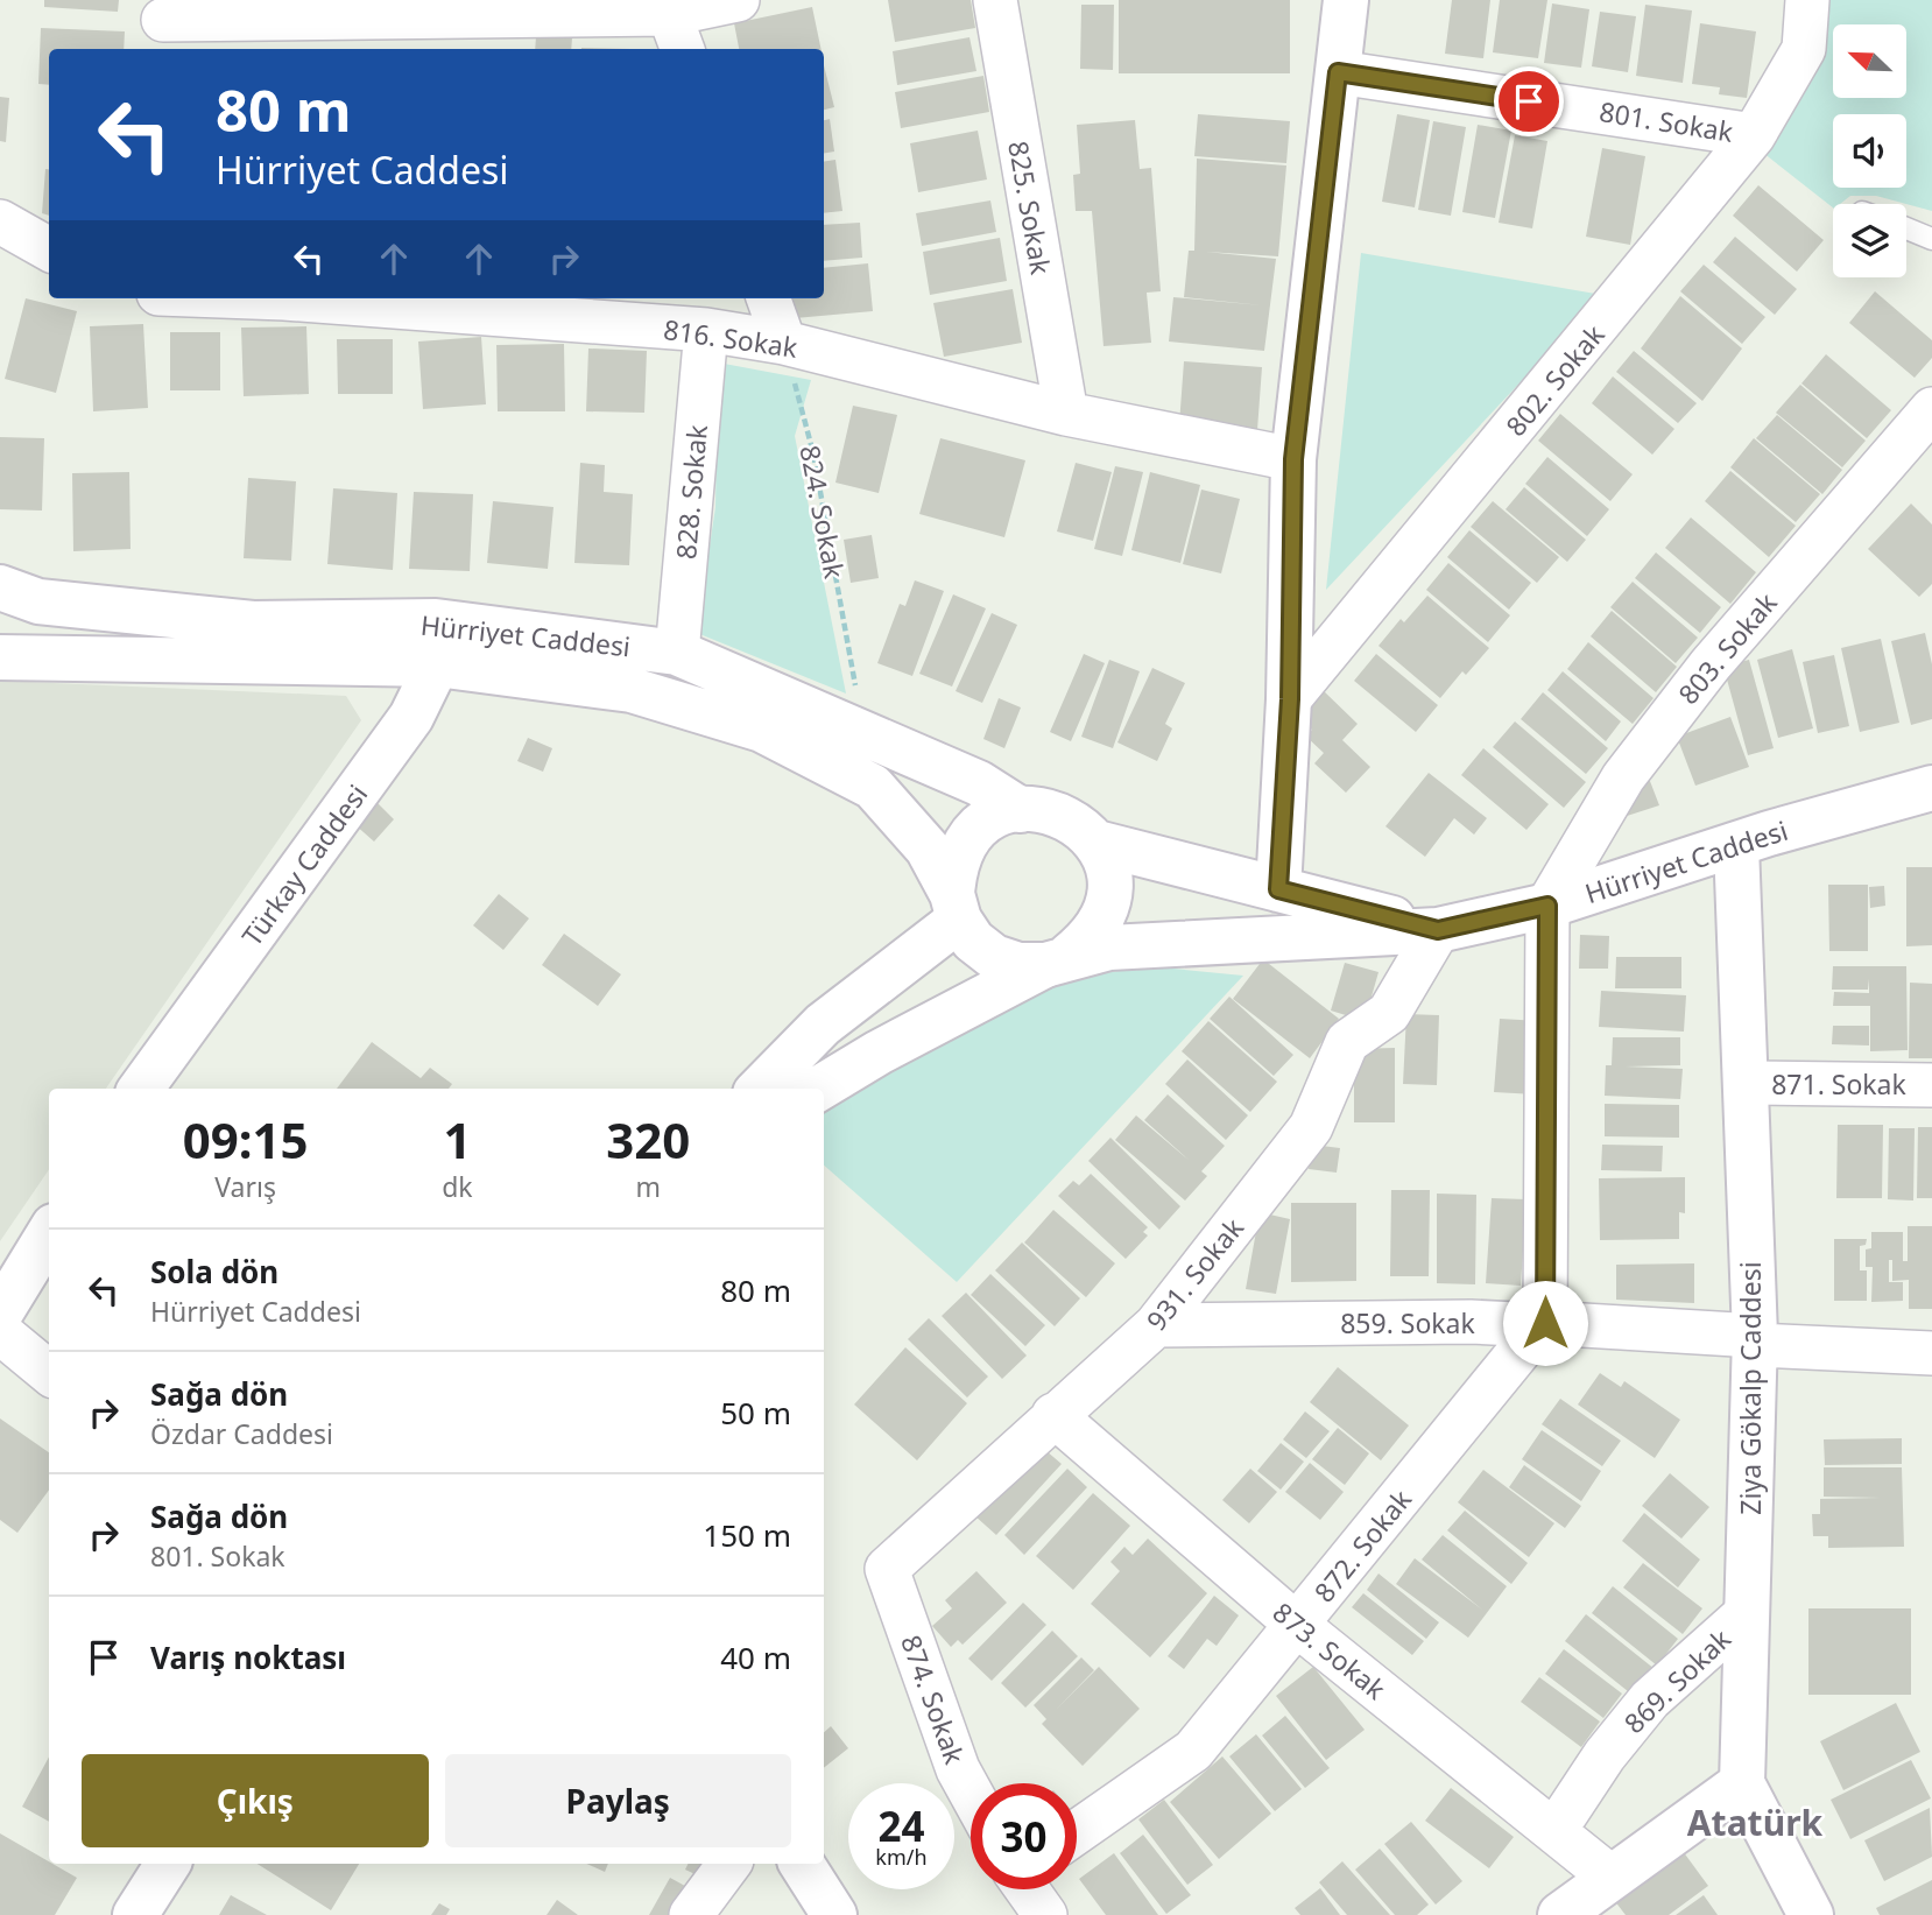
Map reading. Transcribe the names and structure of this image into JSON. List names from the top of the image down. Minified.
{"streets":{"main road":["Hürriyet Caddesi","Türkay Caddesi","Ziya Gökalp Caddesi"],"street":["801. Sokak","825. Sokak","816. Sokak","802. Sokak","828. Sokak","803. Sokak","871. Sokak","931. Sokak","859. Sokak","872. Sokak","873. Sokak","869. Sokak","874. Sokak"],"path":["824. Sokak"]},"crossings":[["801. Sokak","802. Sokak"],["825. Sokak","816. Sokak"],["816. Sokak","828. Sokak"],["816. Sokak","824. Sokak"],["828. Sokak","Hürriyet Caddesi"],["824. Sokak","Hürriyet Caddesi"],["Hürriyet Caddesi","803. Sokak"],["Hürriyet Caddesi","Türkay Caddesi"],["Hürriyet Caddesi","931. Sokak"],["Hürriyet Caddesi","Ziya Gökalp Caddesi"],["871. Sokak","Ziya Gökalp Caddesi"],["931. Sokak","859. Sokak"],["931. Sokak","873. Sokak"],["931. Sokak","874. Sokak"],["859. Sokak","Ziya Gökalp Caddesi"],["859. Sokak","872. Sokak"],["Ziya Gökalp Caddesi","869. Sokak"],["872. Sokak","873. Sokak"],["873. Sokak","869. Sokak"]],"districts":["Atatürk"],"north":"top left","page":{"turn":["80 m","Hürriyet Caddesi"],"eta":["09:15","Varış","1","dk","320","m"],"list":[{"name":"Sola dön","note":"Hürriyet Caddesi","value":"80 m"},{"name":"Sağa dön","note":"Özdar Caddesi","value":"50 m"},{"name":"Sağa dön","note":"801. Sokak","value":"150 m"},{"name":"Varış noktası","value":"40 m"}],"buttons":["Çıkış","Paylaş"],"speed":"24 km/h","limit":"30"}}
